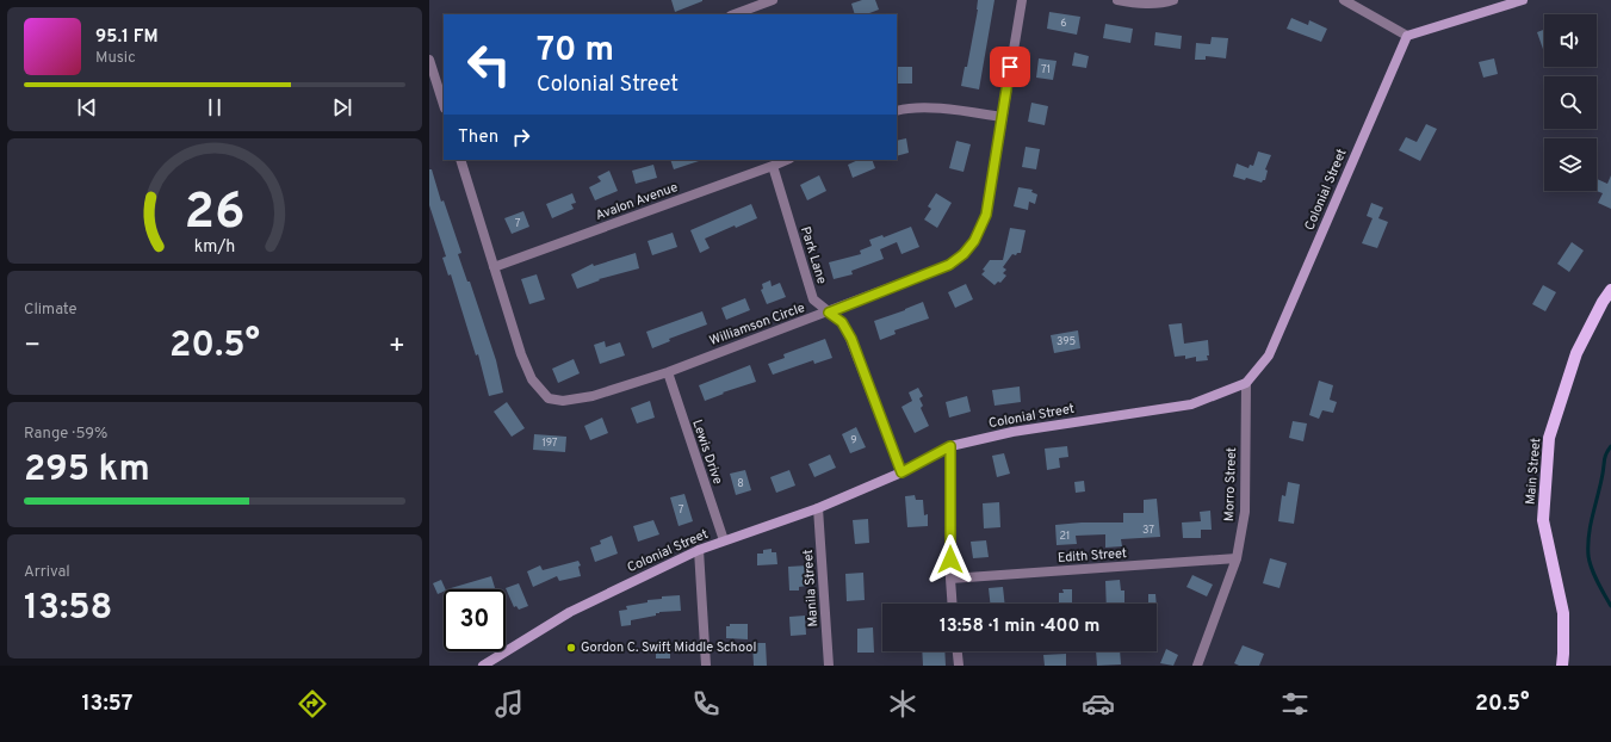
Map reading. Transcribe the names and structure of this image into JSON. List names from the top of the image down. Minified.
{"streets":{"main road":["Main Street"],"street":["Colonial Street","Avalon Avenue","Park Lane","Williamson Circle","Lewis Drive","Morro Street","Edith Street","Manila Street"]},"crossings":[["Colonial Street","Park Lane"],["Colonial Street","Lewis Drive"],["Colonial Street","Morro Street"],["Colonial Street","Manila Street"],["Avalon Avenue","Park Lane"],["Avalon Avenue","Williamson Circle"],["Park Lane","Williamson Circle"],["Williamson Circle","Lewis Drive"],["Morro Street","Edith Street"]],"places":["Gordon C. Swift Middle School"],"house_numbers":["6","71","7","395","9","197","8","7","37","21"],"page":{"turn":["70 m","Colonial Street"],"song":["95.1 FM","Music"],"then":"Then","tile":["Climate",["Range · 59%","295 km"],["Arrival","13:58"]],"heat":["−","20.5°","+"],"limit":"30","trip":"13:58 · 1 min · 400 m","tabs":["13:57","20.5°"],"gauge":["26","km/h"]}}
